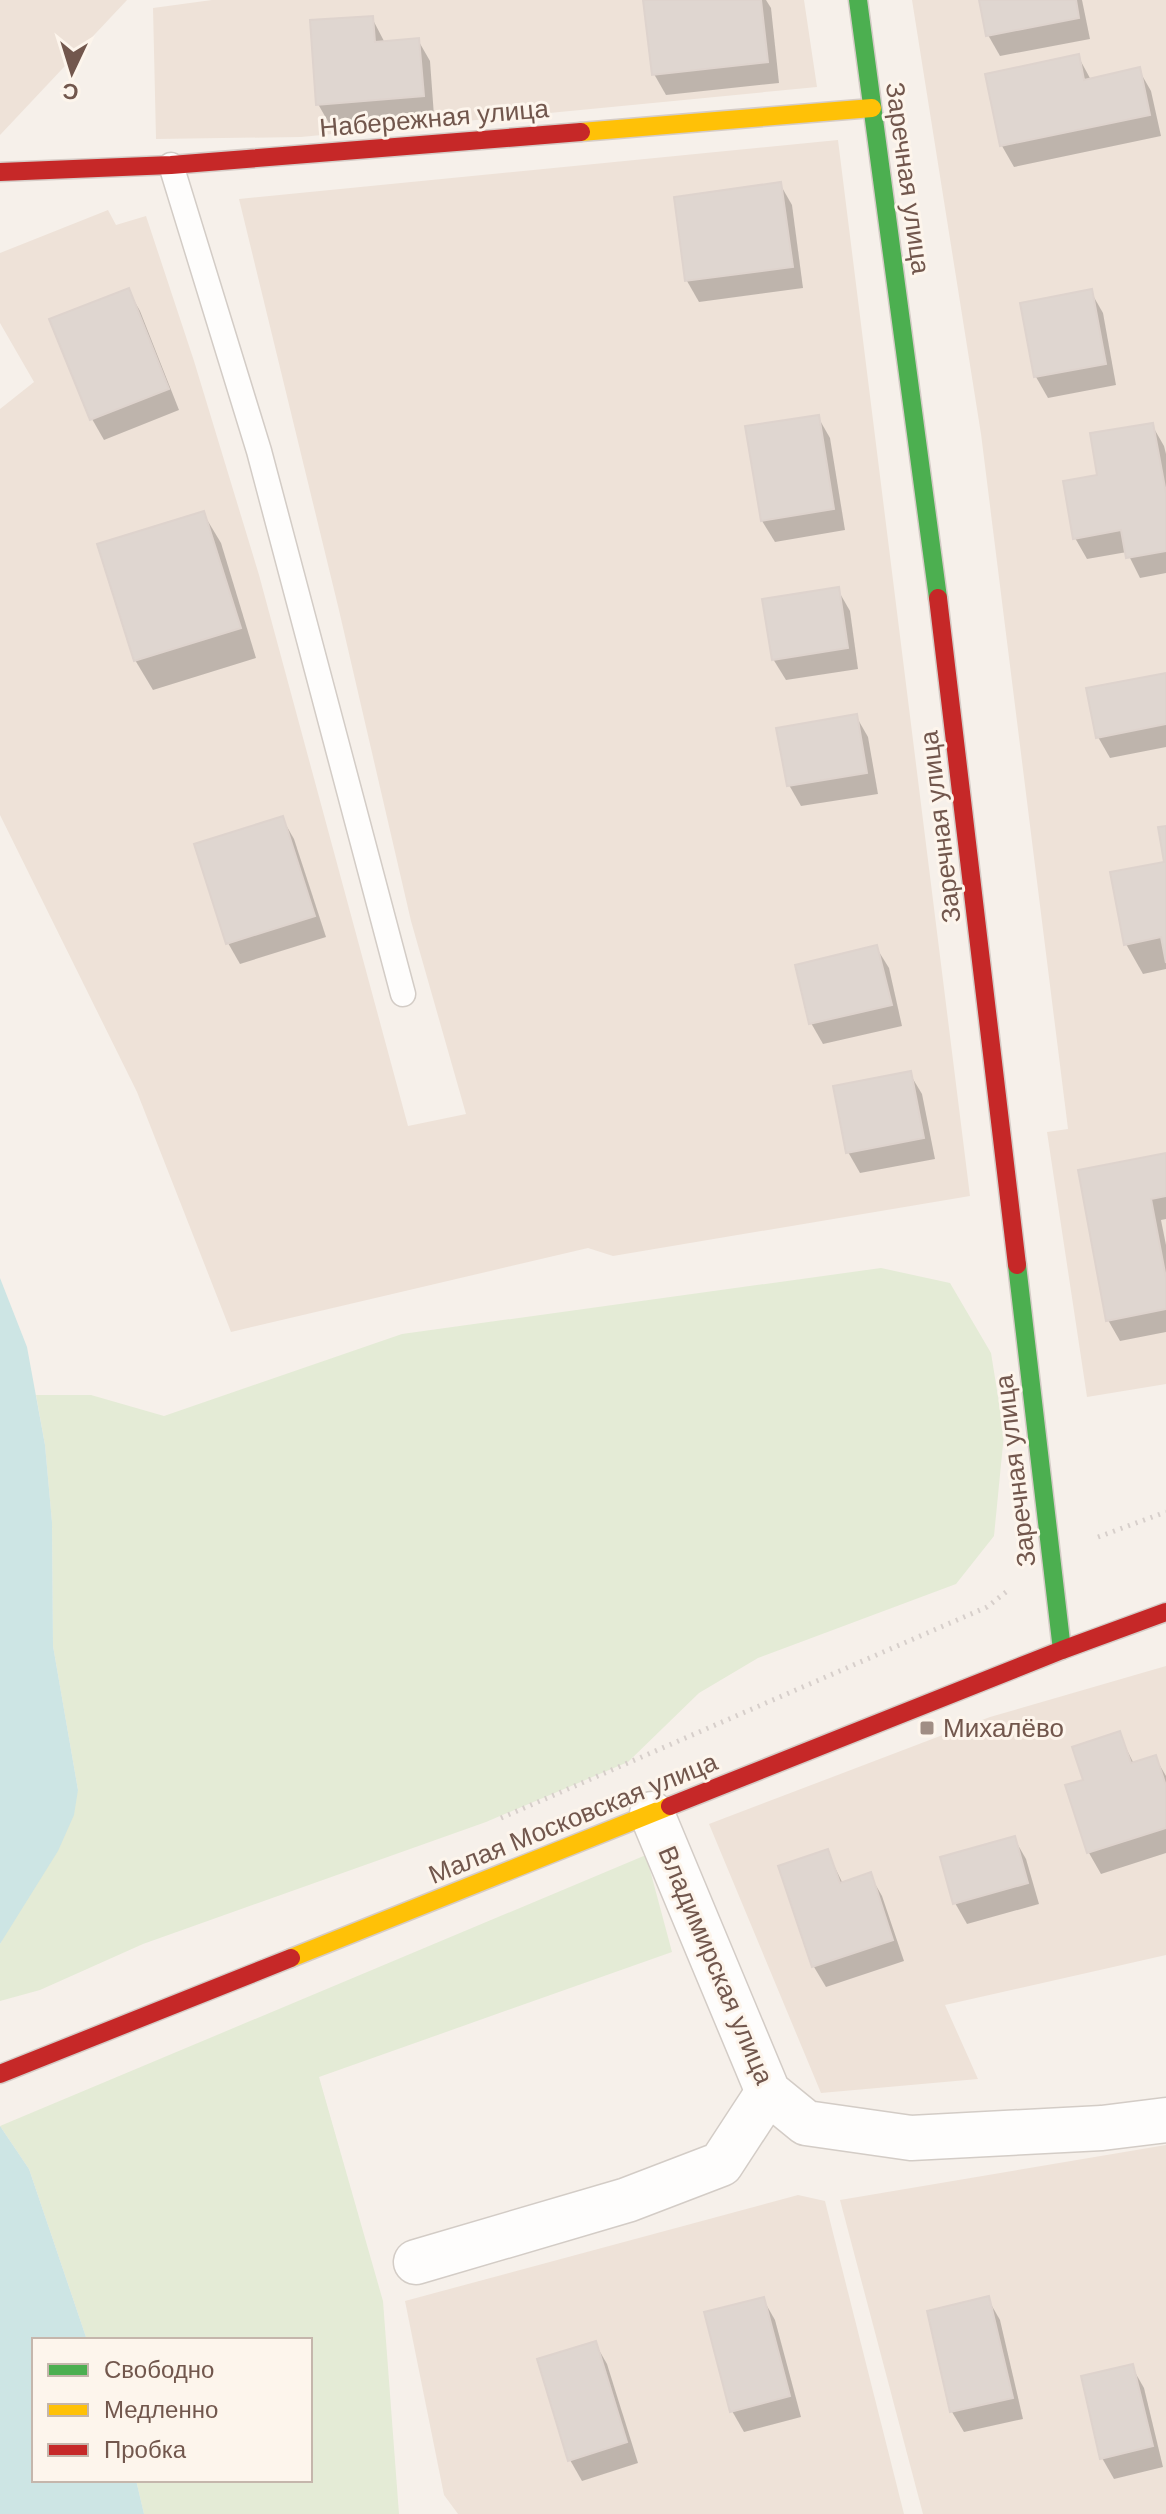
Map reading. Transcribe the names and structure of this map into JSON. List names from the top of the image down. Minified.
{"streets":{"street":["Набережная улица","Заречная улица","Малая Московская улица","Владимирская улица"]},"crossings":[["Набережная улица","Заречная улица"],["Заречная улица","Малая Московская улица"],["Малая Московская улица","Владимирская улица"]],"places":{"transit":["Михалёво"]},"legend":["Свободно","Медленно","Пробка"],"north":"bottom"}
